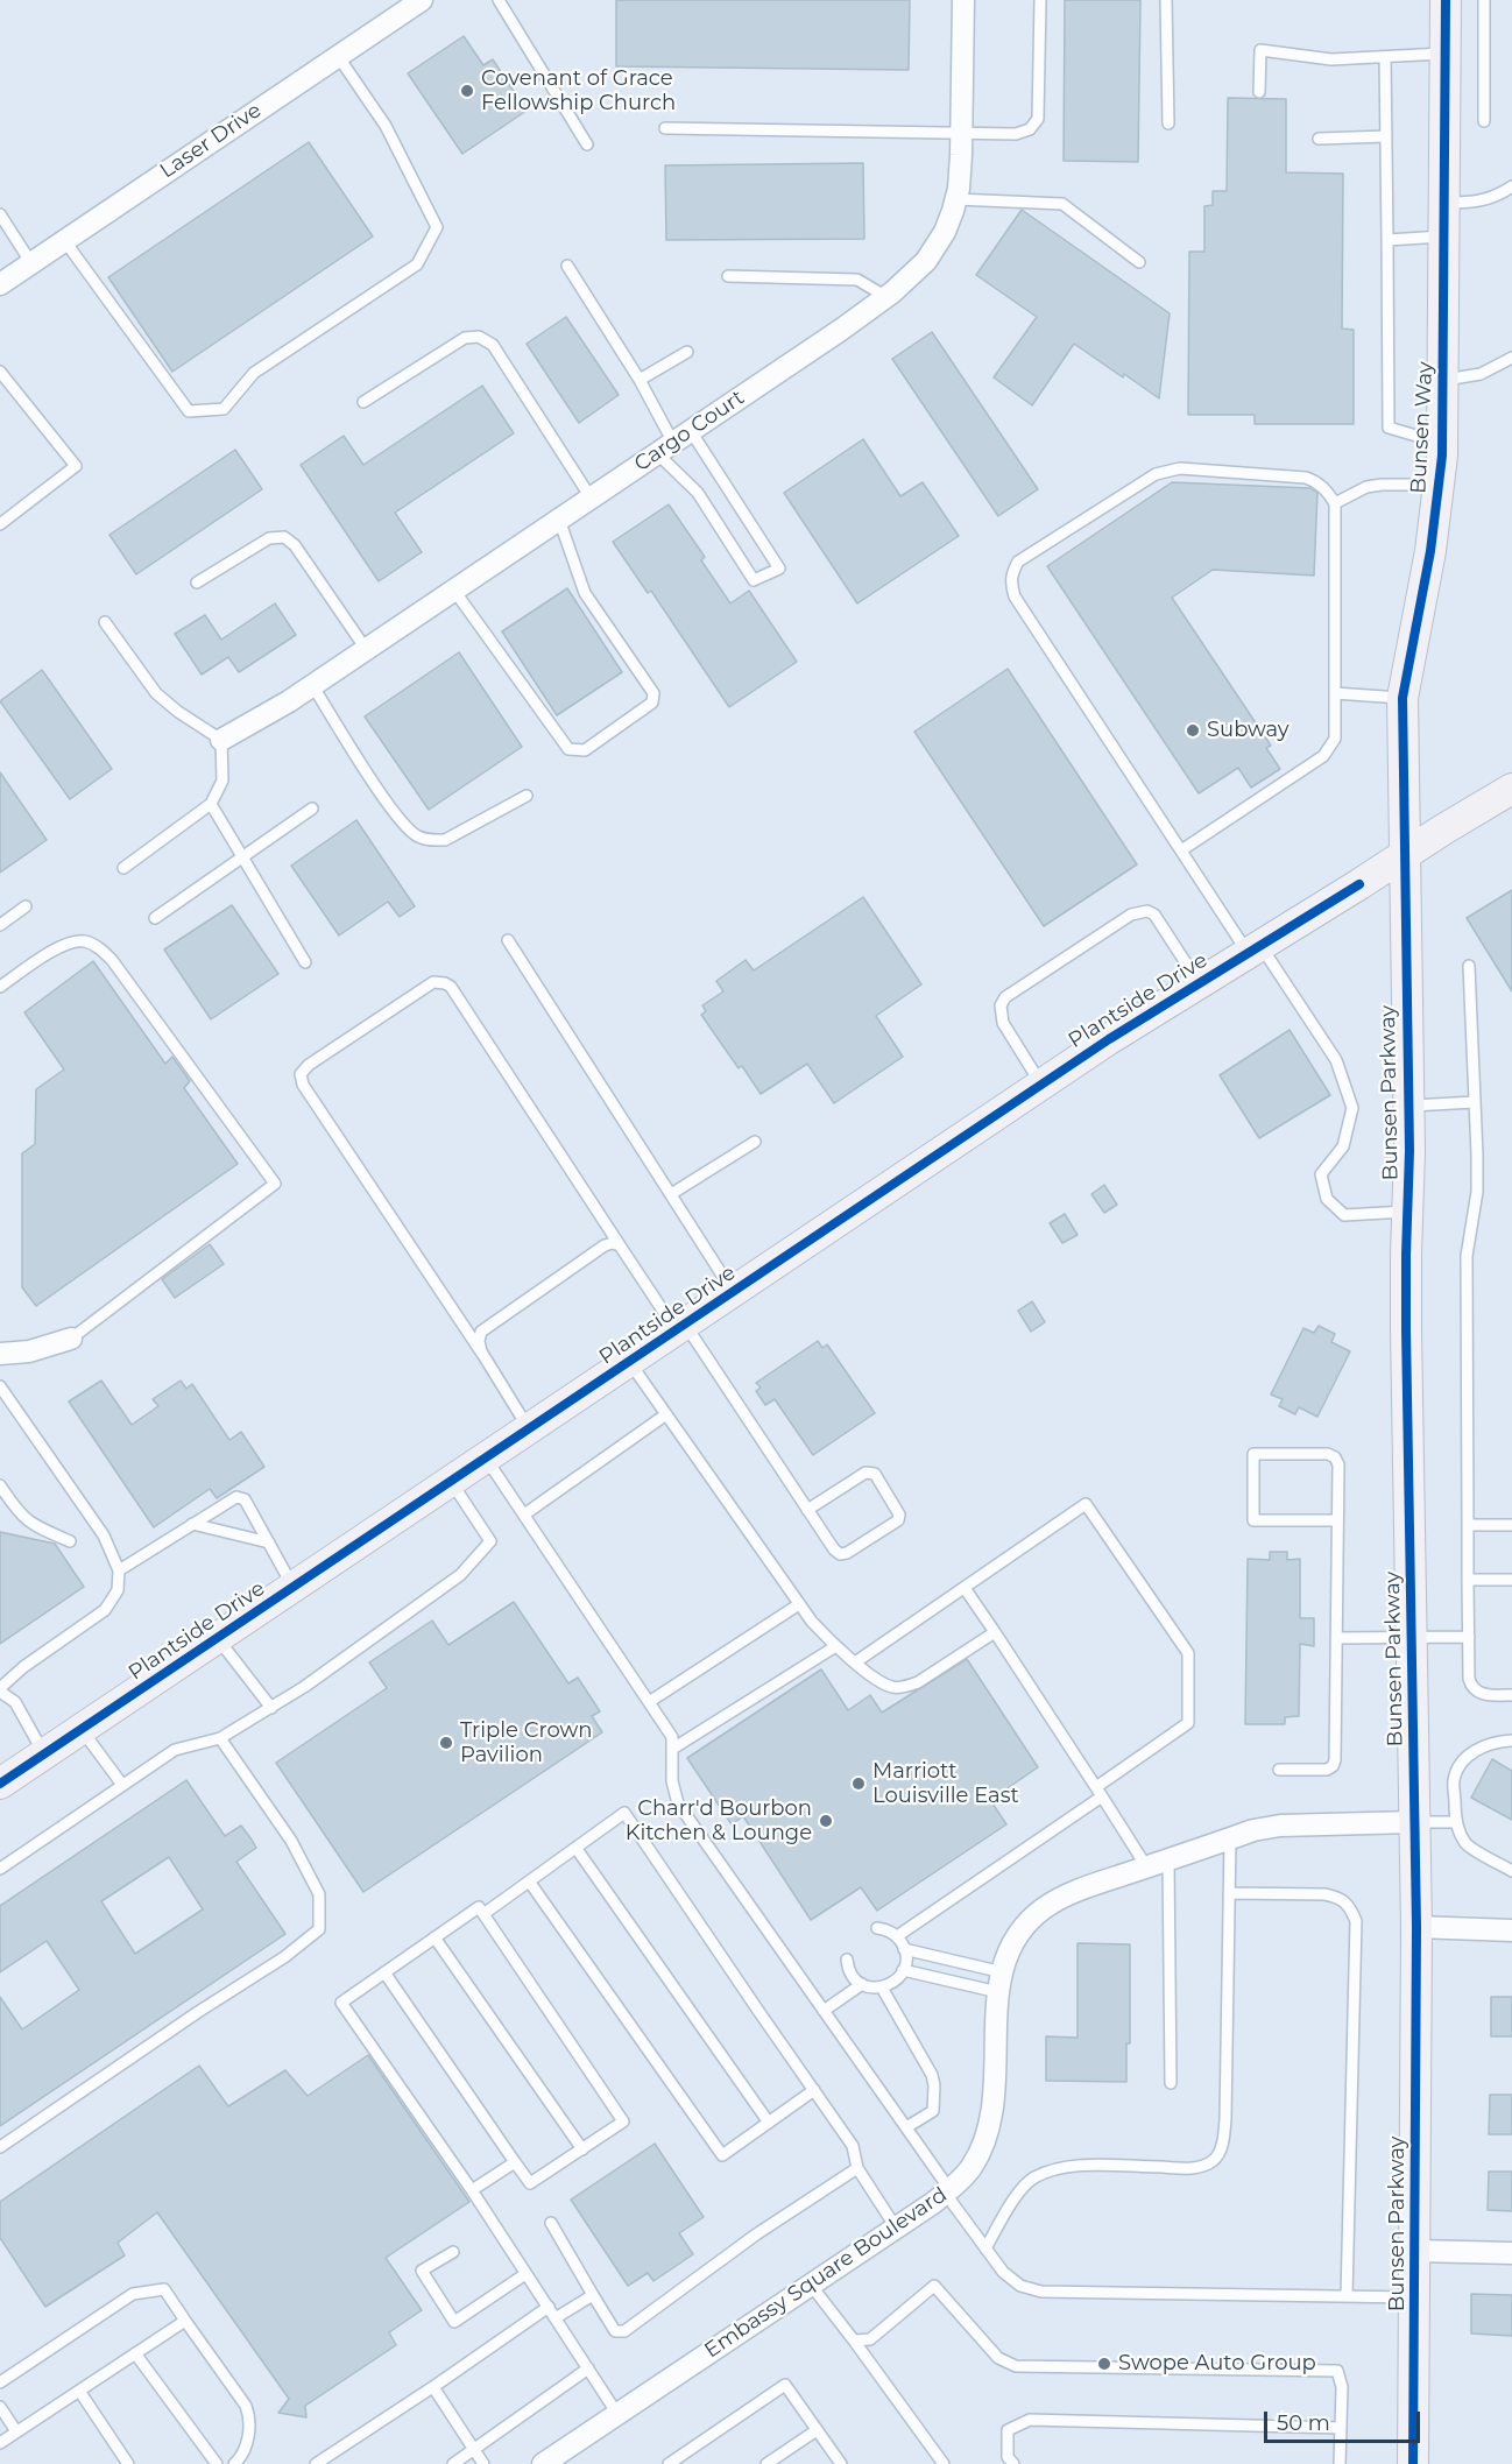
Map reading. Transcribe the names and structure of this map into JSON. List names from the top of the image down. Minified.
{"streets":{"street":["Laser Drive","Bunsen Way","Cargo Court","Plantside Drive","Bunsen Parkway","Embassy Square Boulevard"]},"crossings":[["Bunsen Way","Plantside Drive"],["Bunsen Way","Bunsen Parkway"],["Plantside Drive","Bunsen Parkway"],["Bunsen Parkway","Embassy Square Boulevard"]],"places":["Covenant of Grace Fellowship Church","Subway","Triple Crown Pavilion","Marriott Louisville East","Charr'd Bourbon Kitchen & Lounge","Swope Auto Group"],"scale_bar":"50 m"}
